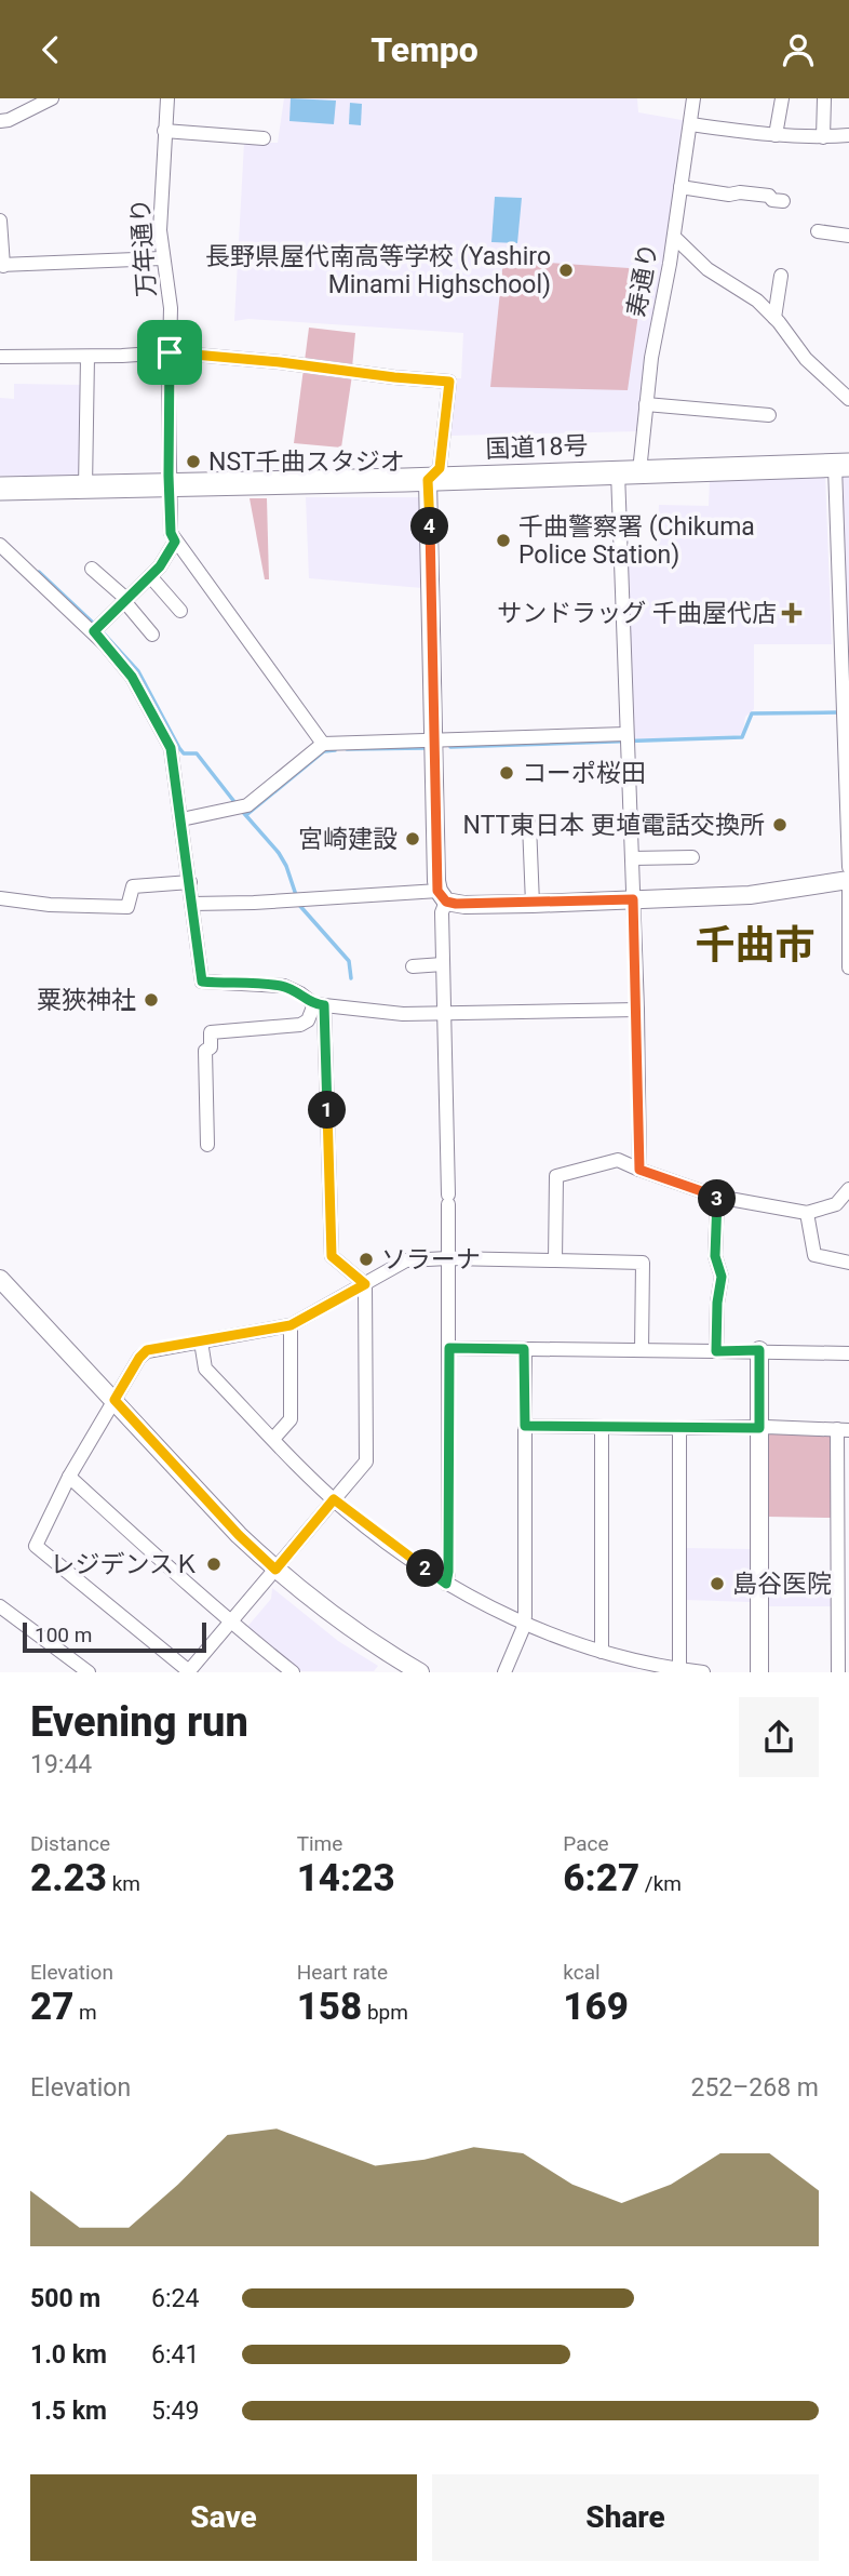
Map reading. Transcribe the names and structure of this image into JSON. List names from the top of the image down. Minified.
{"streets":{"highway":["国道18号"],"street":["万年通り","寿通り"]},"crossings":[["万年通り","国道18号"],["寿通り","国道18号"]],"districts":["千曲市"],"places":{"other":["長野県屋代南高等学校 (Yashiro Minami Highschool)","NST千曲スタジオ","千曲警察署 (Chikuma Police Station)","コーポ桜田","NTT東日本 更埴電話交換所","宮崎建設","粟狹神社","ソラーナ","レジデンスＫ","島谷医院"],"health":["サンドラッグ 千曲屋代店"]},"scale_bar":"100 m","page":{"header":"Tempo","pins":["4","1","3","2"],"scale":"100 m","heading":["Evening run","19:44"],"stats":[["Distance","2.23 km"],["Time","14:23"],["Pace","6:27 /km"],["Elevation","27 m"],["Heart rate","158 bpm"],["kcal","169"]],"chart":["Elevation","252–268 m"],"list":[{"name":"500 m","note":"6:24"},{"name":"1.0 km","note":"6:41"},{"name":"1.5 km","note":"5:49"}],"buttons":["Save","Share"]}}
